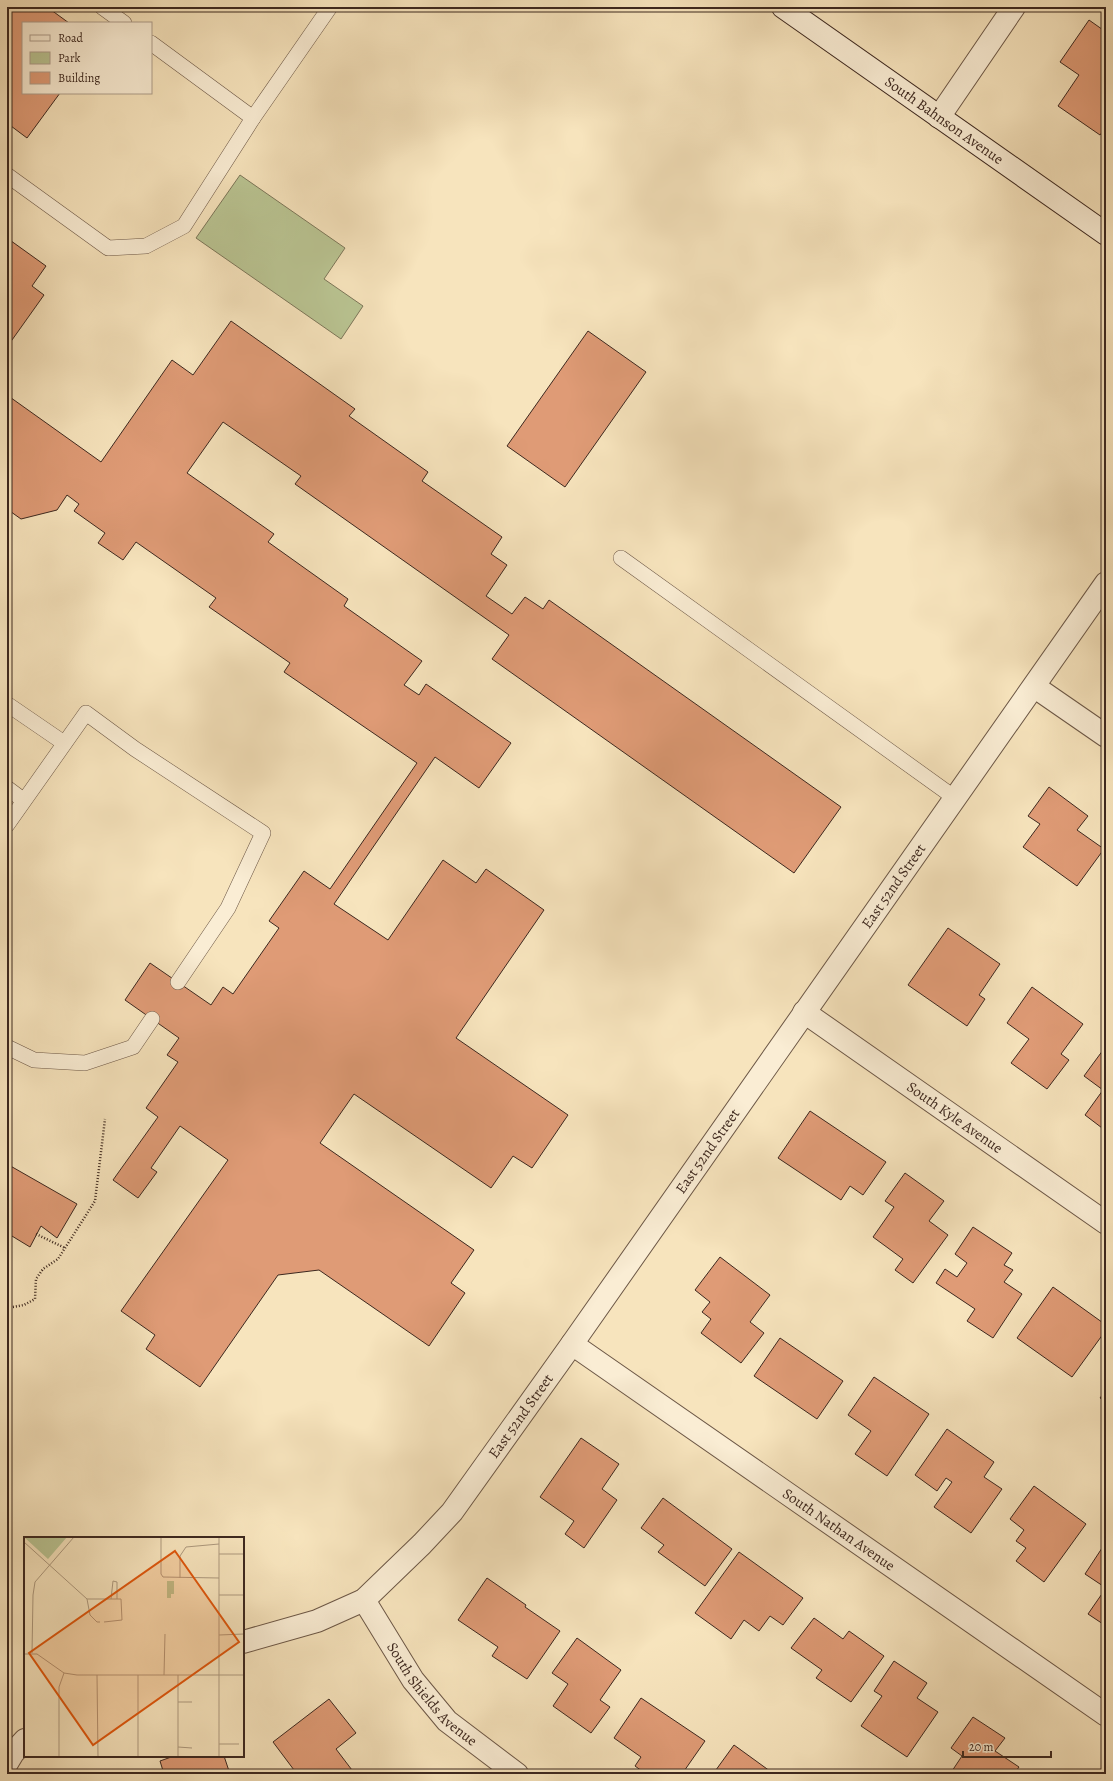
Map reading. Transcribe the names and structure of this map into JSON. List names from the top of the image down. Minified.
{"streets":{"street":["South Bahnson Avenue","East 52nd Street","South Kyle Avenue","South Nathan Avenue","South Shields Avenue"]},"crossings":[["East 52nd Street","South Kyle Avenue"],["East 52nd Street","South Nathan Avenue"],["East 52nd Street","South Shields Avenue"]],"legend":["Road","Park","Building"],"scale_bar":"20 m"}
